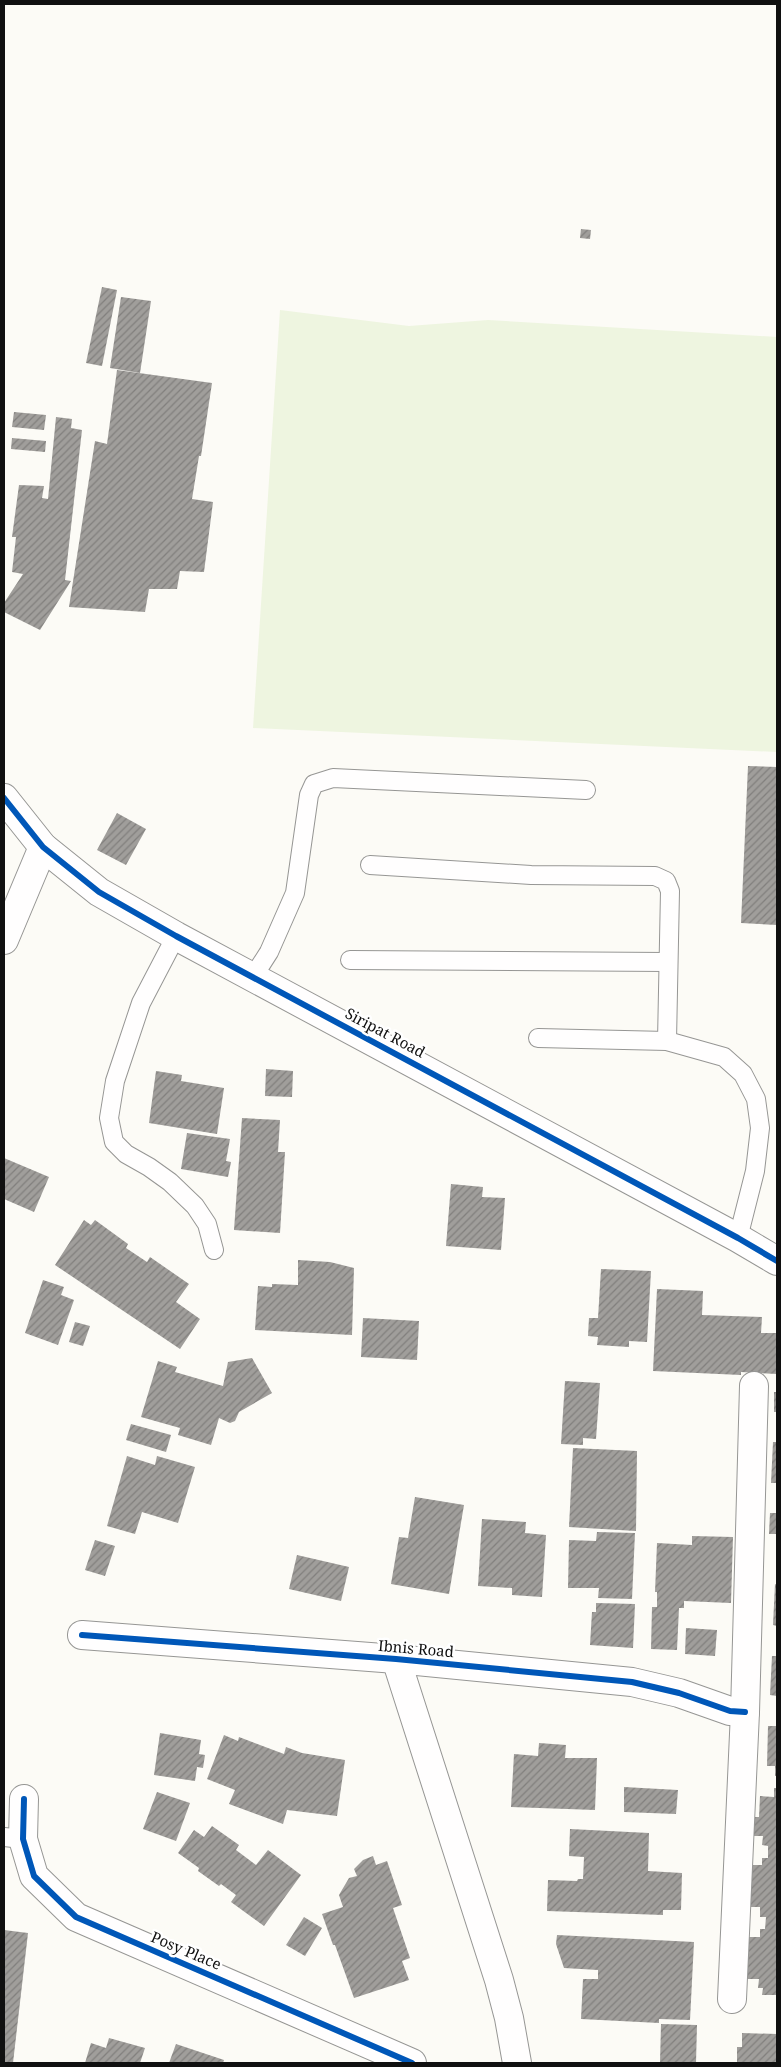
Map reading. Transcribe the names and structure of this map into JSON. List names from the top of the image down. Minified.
{"streets":{"street":["Siripat Road","Ibnis Road","Posy Place"]}}
